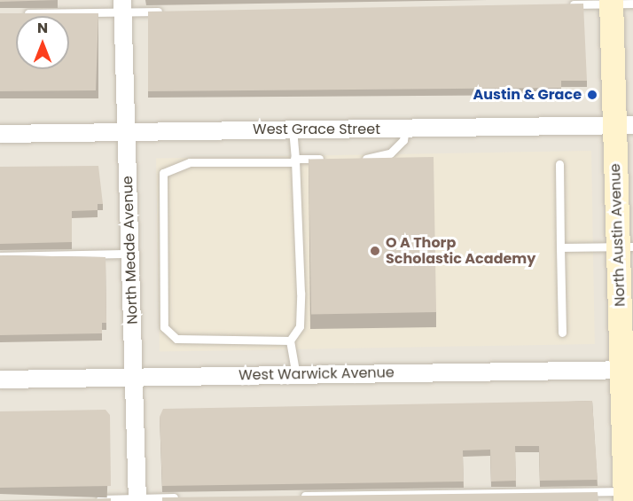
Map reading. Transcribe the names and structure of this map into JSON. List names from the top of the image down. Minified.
{"streets":{"street":["West Grace Street","North Austin Avenue","North Meade Avenue","West Warwick Avenue"]},"crossings":[["West Grace Street","North Austin Avenue"],["West Grace Street","North Meade Avenue"],["North Austin Avenue","West Warwick Avenue"],["North Meade Avenue","West Warwick Avenue"]],"places":["Austin & Grace","O A Thorp Scholastic Academy"],"north":"top"}
